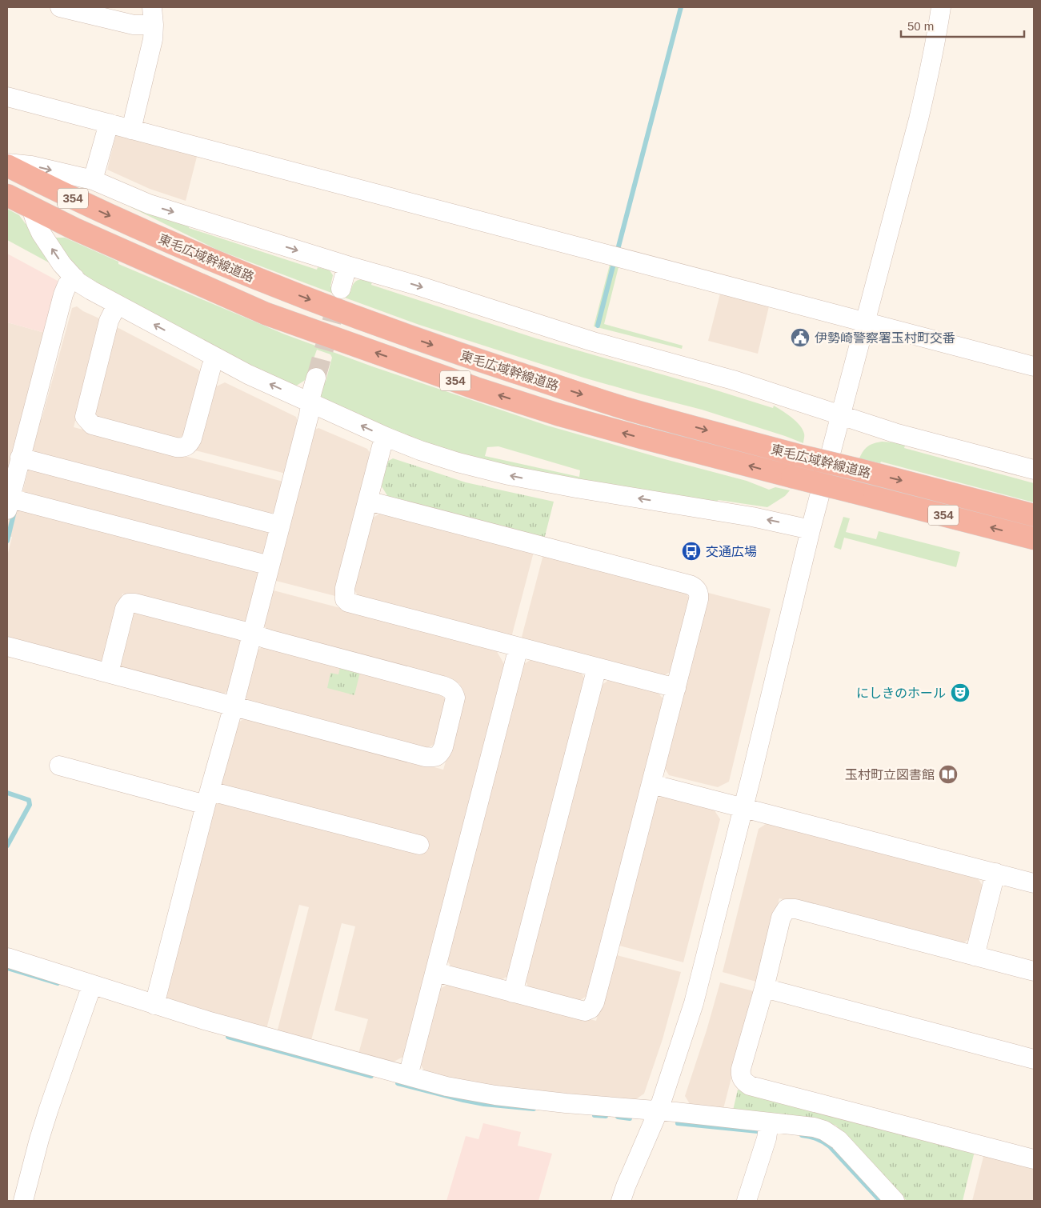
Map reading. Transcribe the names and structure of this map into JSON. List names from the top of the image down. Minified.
{"streets":{"highway":["354","東毛広域幹線道路"]},"places":{"public building":["伊勢崎警察署玉村町交番"],"bus stop":["交通広場"],"theatre":["にしきのホール"],"library":["玉村町立図書館"]},"scale_bar":"50 m"}
